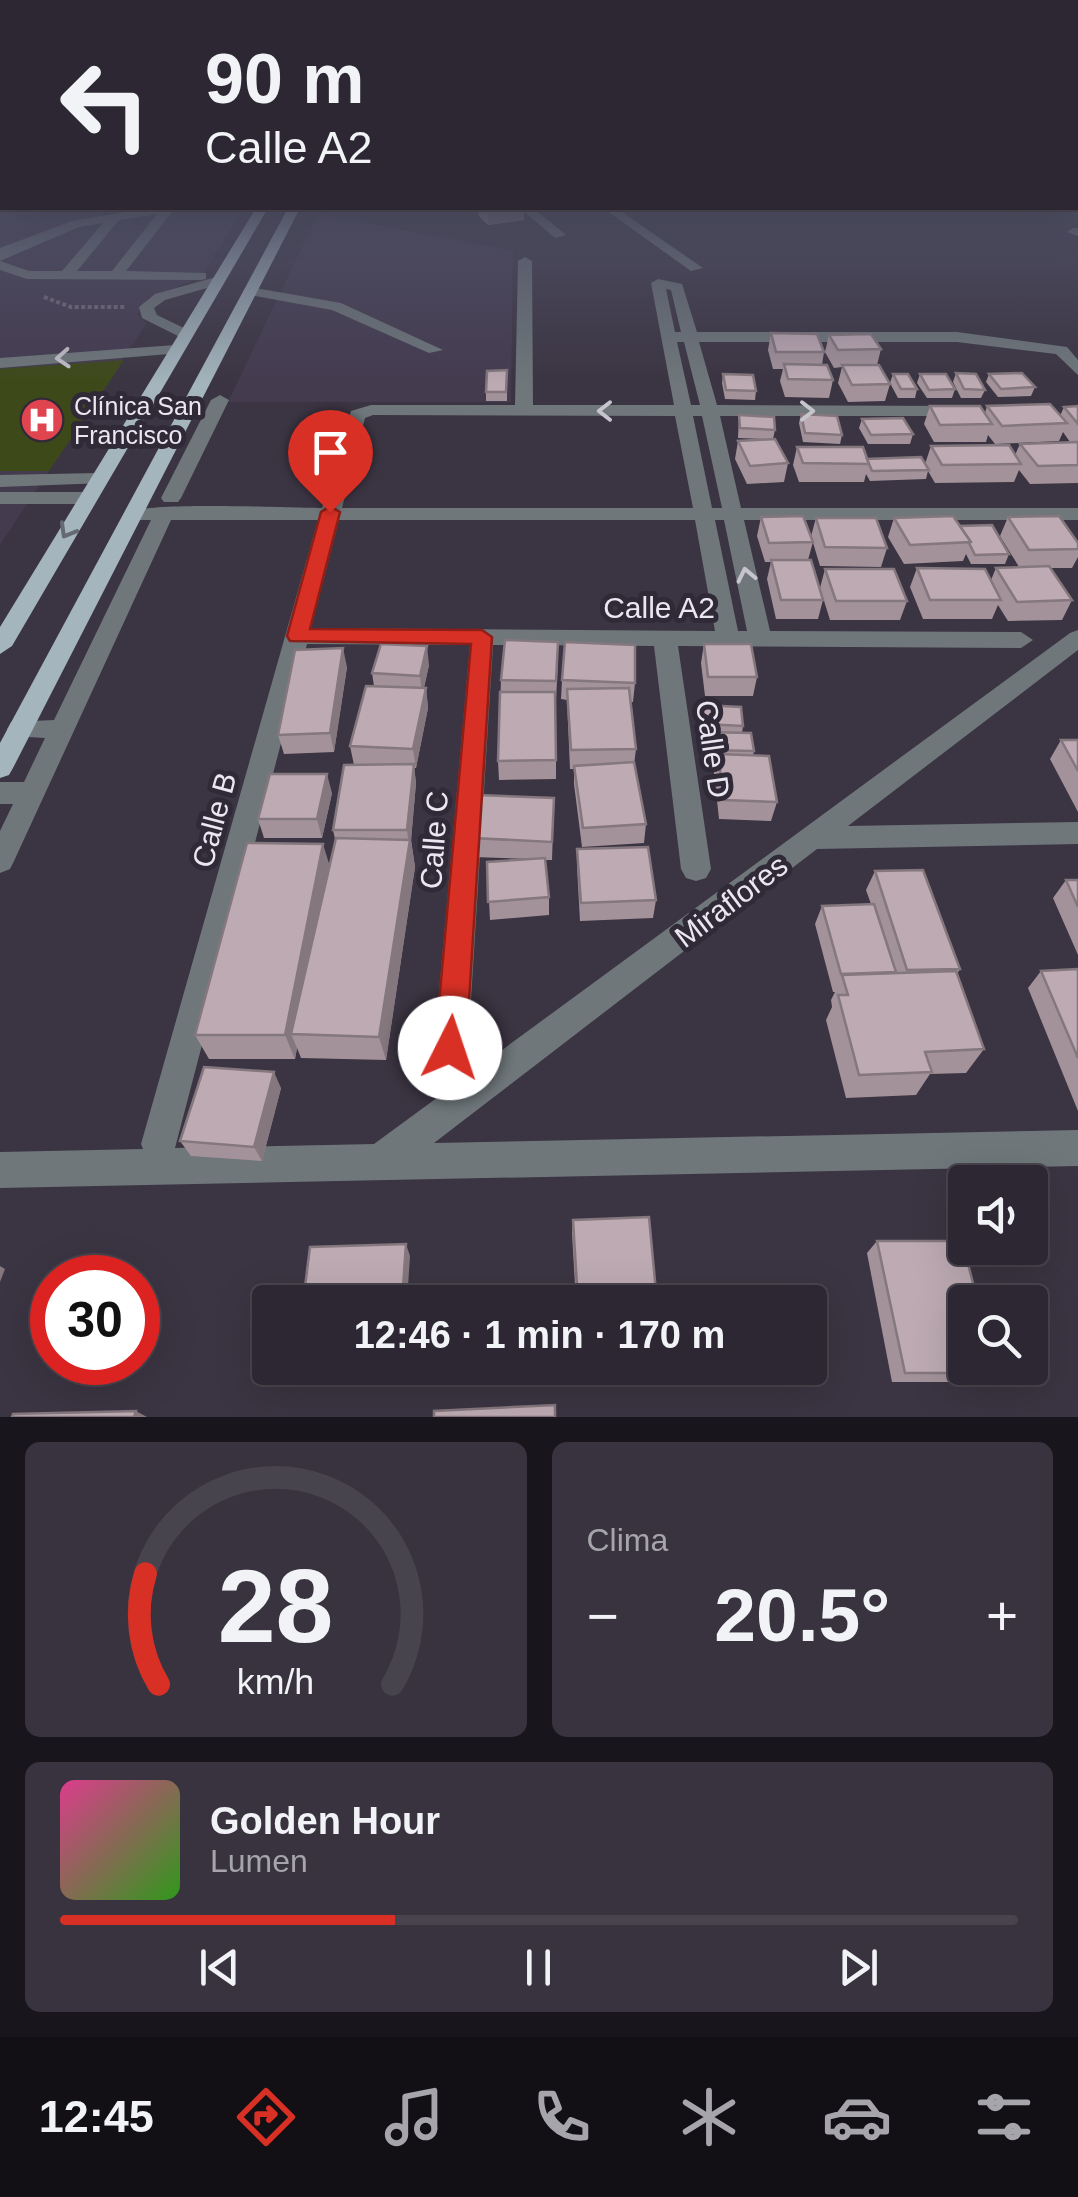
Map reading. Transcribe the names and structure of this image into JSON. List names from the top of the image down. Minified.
{"streets":{"street":["Calle A2","Calle D","Calle B","Calle C","Miraflores"]},"crossings":[["Calle A2","Calle D"],["Calle A2","Calle B"],["Calle A2","Calle C"]],"places":{"hospital":["Clínica San Francisco"]},"page":{"turn":["90 m","Calle A2"],"limit":"30","trip":"12:46 · 1 min · 170 m","tile":"Clima","heat":["−","20.5°","+"],"song":["Golden Hour","Lumen"],"tabs":"12:45","gauge":["28","km/h"]}}
